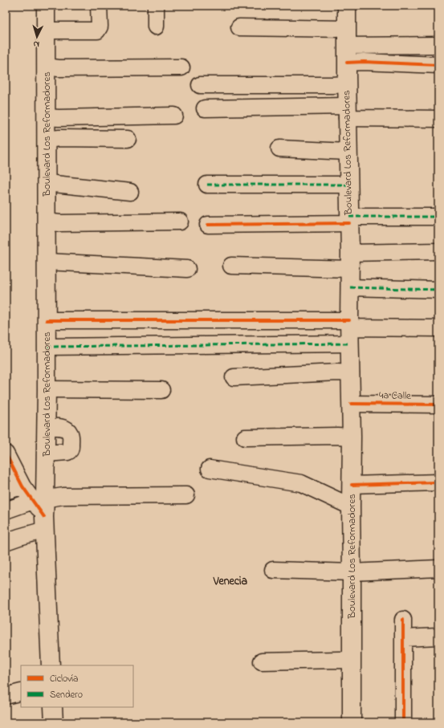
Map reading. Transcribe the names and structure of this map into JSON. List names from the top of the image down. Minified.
{"streets":{"main road":["Boulevard Los Reformadores"],"street":["4a Calle"]},"crossings":[["Boulevard Los Reformadores","4a Calle"]],"districts":["Venecia"],"legend":["Ciclovía","Sendero"],"north":"bottom"}
